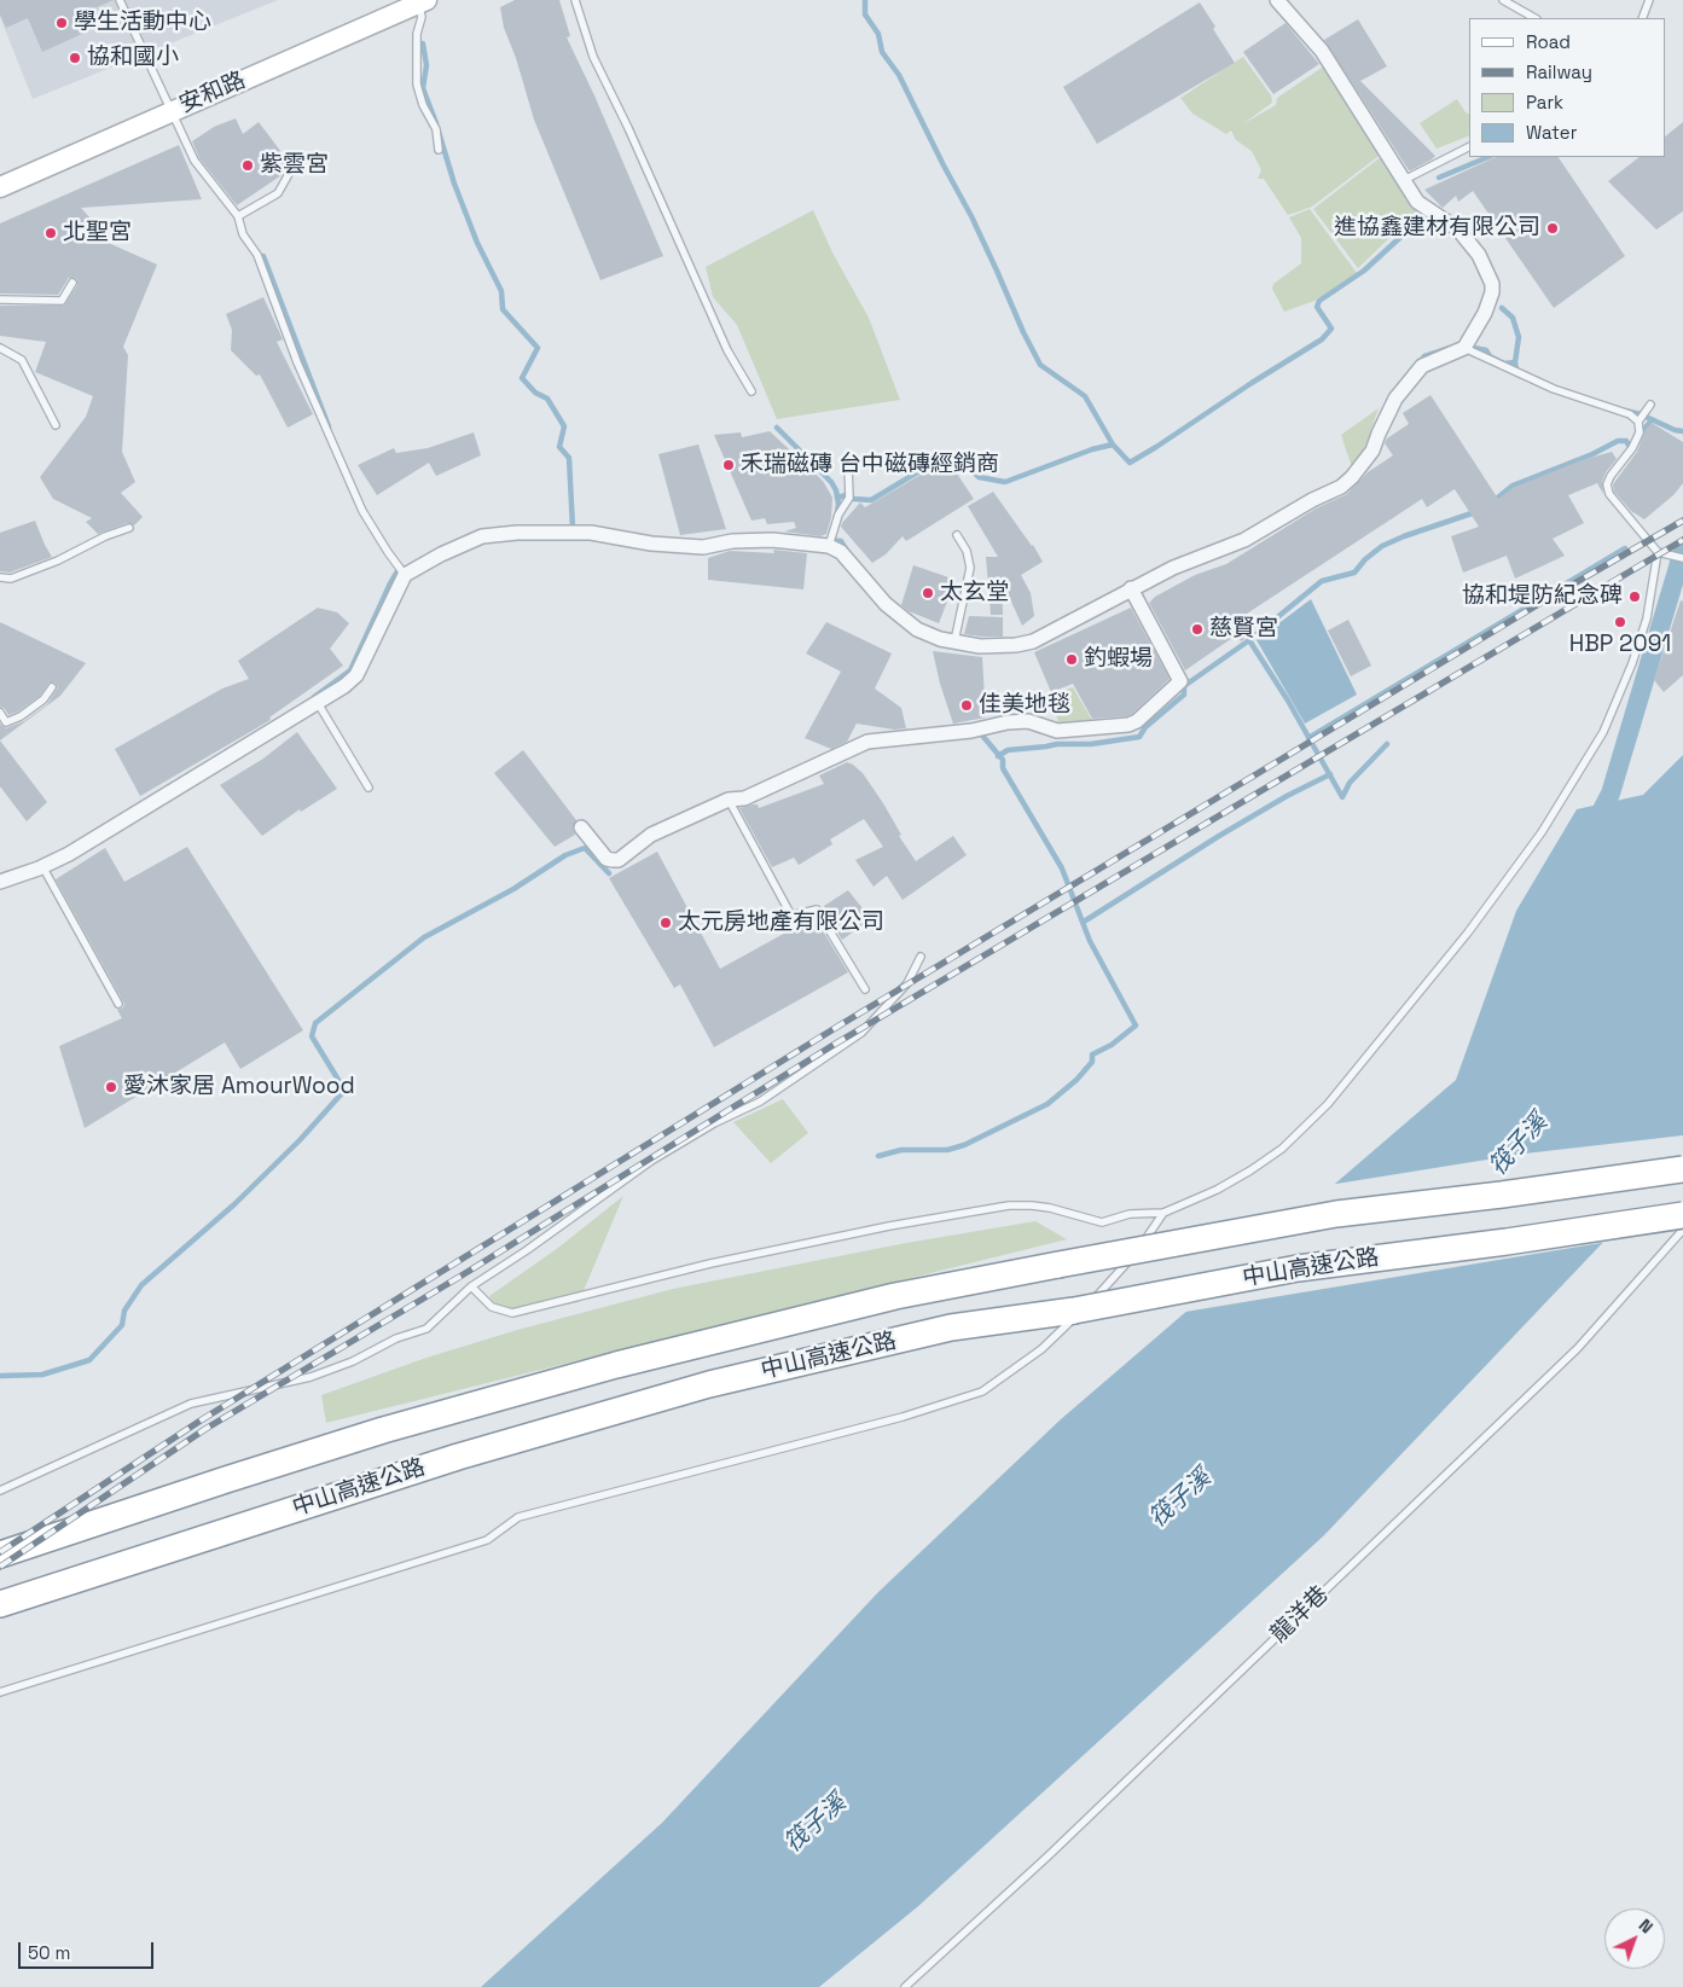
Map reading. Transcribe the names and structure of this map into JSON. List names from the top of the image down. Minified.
{"streets":{"highway":["中山高速公路"],"main road":["安和路"],"lane":["龍洋巷"]},"water":["筏子溪"],"places":["學生活動中心","協和國小","紫雲宮","進協鑫建材有限公司","北聖宮","禾瑞磁磚 台中磁磚經銷商","太玄堂","協和堤防紀念碑","HBP 2091","慈賢宮","釣蝦場","佳美地毯","太元房地產有限公司","愛沐家居 AmourWood"],"legend":["Road","Railway","Park","Water"],"scale_bar":"50 m","north":"top right"}
